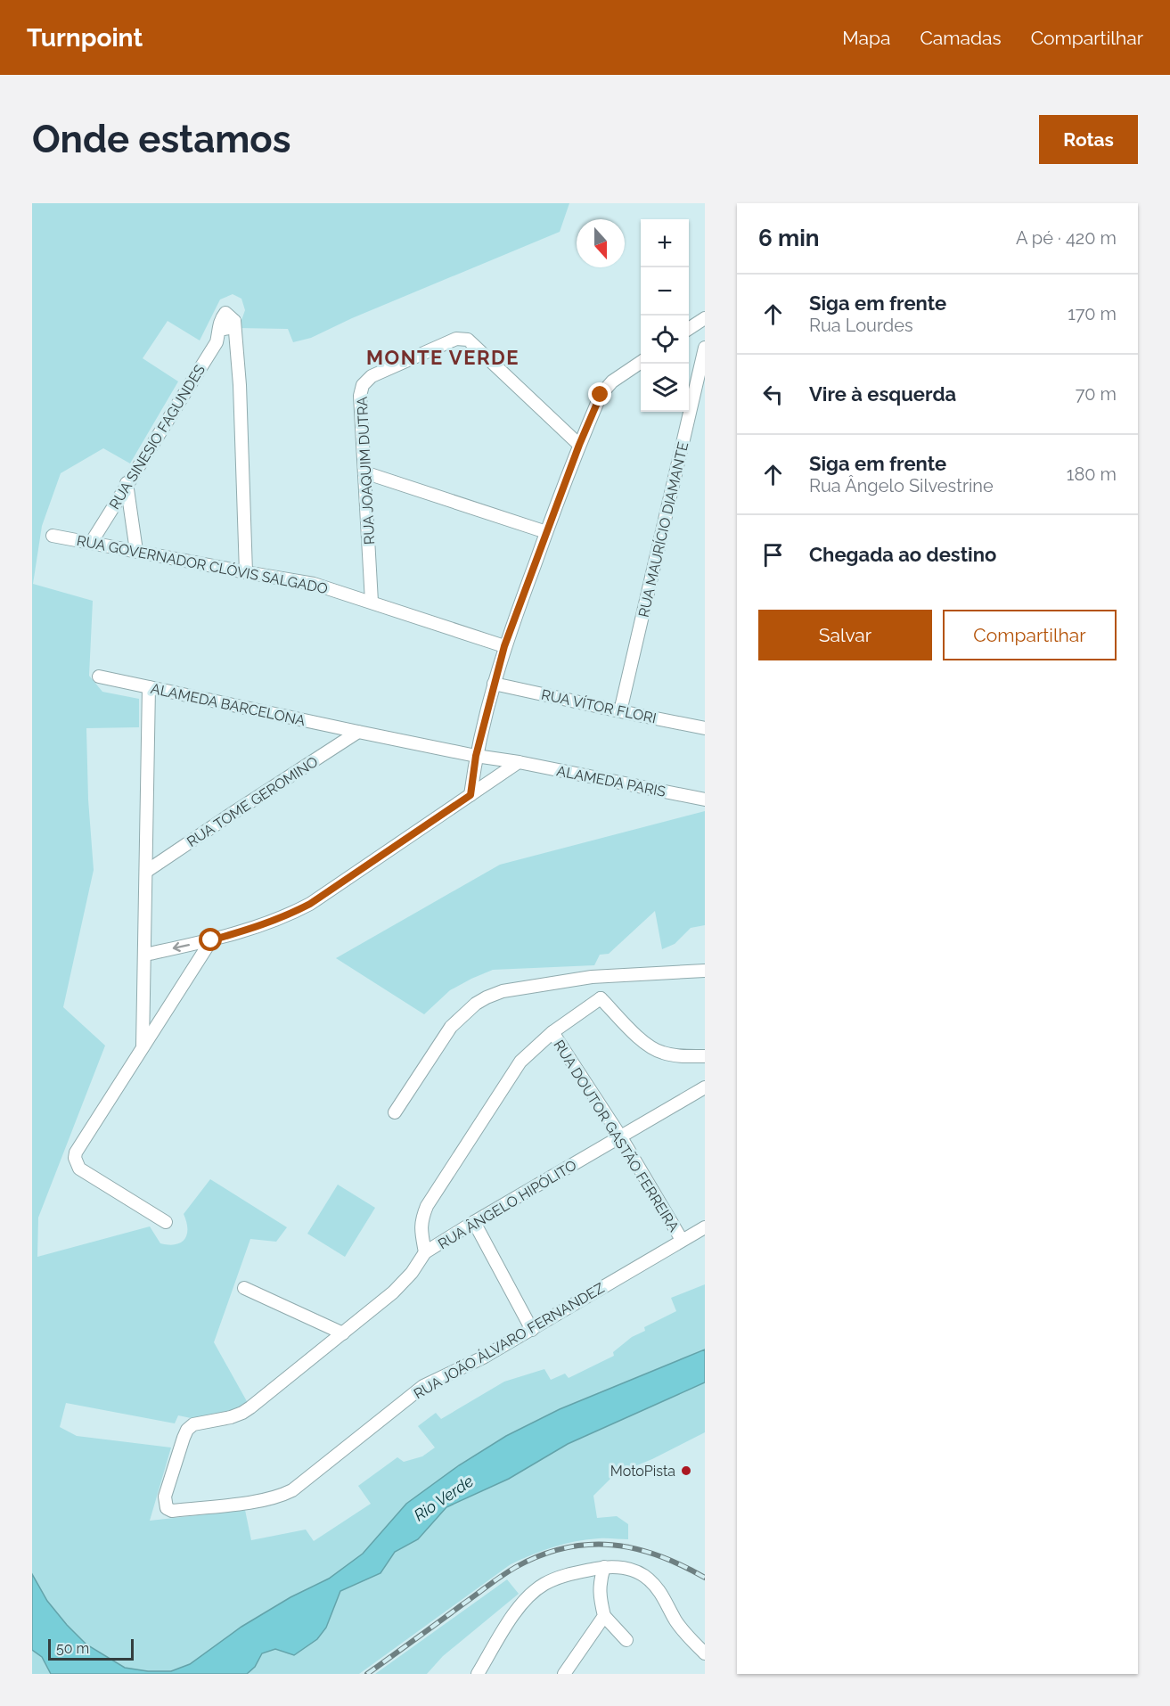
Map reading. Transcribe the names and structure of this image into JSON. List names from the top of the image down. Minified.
{"streets":{"street":["RUA SINESIO FAGUNDES","RUA JOAQUIM DUTRA","RUA MAURÍCIO DIAMANTE","RUA GOVERNADOR CLÓVIS SALGADO","ALAMEDA BARCELONA","RUA VÍTOR FLORI","ALAMEDA PARIS","RUA TOME GEROMINO","RUA DOUTOR GASTÃO FERREIRA","RUA ÂNGELO HIPÓLITO","RUA JOÃO ÁLVARO FERNANDEZ"]},"crossings":[["RUA SINESIO FAGUNDES","RUA GOVERNADOR CLÓVIS SALGADO"],["RUA JOAQUIM DUTRA","RUA GOVERNADOR CLÓVIS SALGADO"],["RUA MAURÍCIO DIAMANTE","RUA VÍTOR FLORI"],["ALAMEDA BARCELONA","ALAMEDA PARIS"],["ALAMEDA BARCELONA","RUA TOME GEROMINO"],["RUA DOUTOR GASTÃO FERREIRA","RUA ÂNGELO HIPÓLITO"],["RUA DOUTOR GASTÃO FERREIRA","RUA JOÃO ÁLVARO FERNANDEZ"],["RUA ÂNGELO HIPÓLITO","RUA JOÃO ÁLVARO FERNANDEZ"]],"districts":["MONTE VERDE"],"water":["Rio Verde"],"places":["MotoPista"],"scale_bar":"50 m","north":"bottom","page":{"header":"Turnpoint","nav":["Mapa","Camadas","Compartilhar"],"buttons":["Rotas",["Salvar","Compartilhar"]],"title":"Onde estamos","heading":["6 min","A pé · 420 m"],"map_buttons":["+","−"],"list":[["Siga em frente","Rua Lourdes","170 m"],["Vire à esquerda","70 m"],["Siga em frente","Rua Ângelo Silvestrine","180 m"],"Chegada ao destino"],"scale":"50 m"}}
